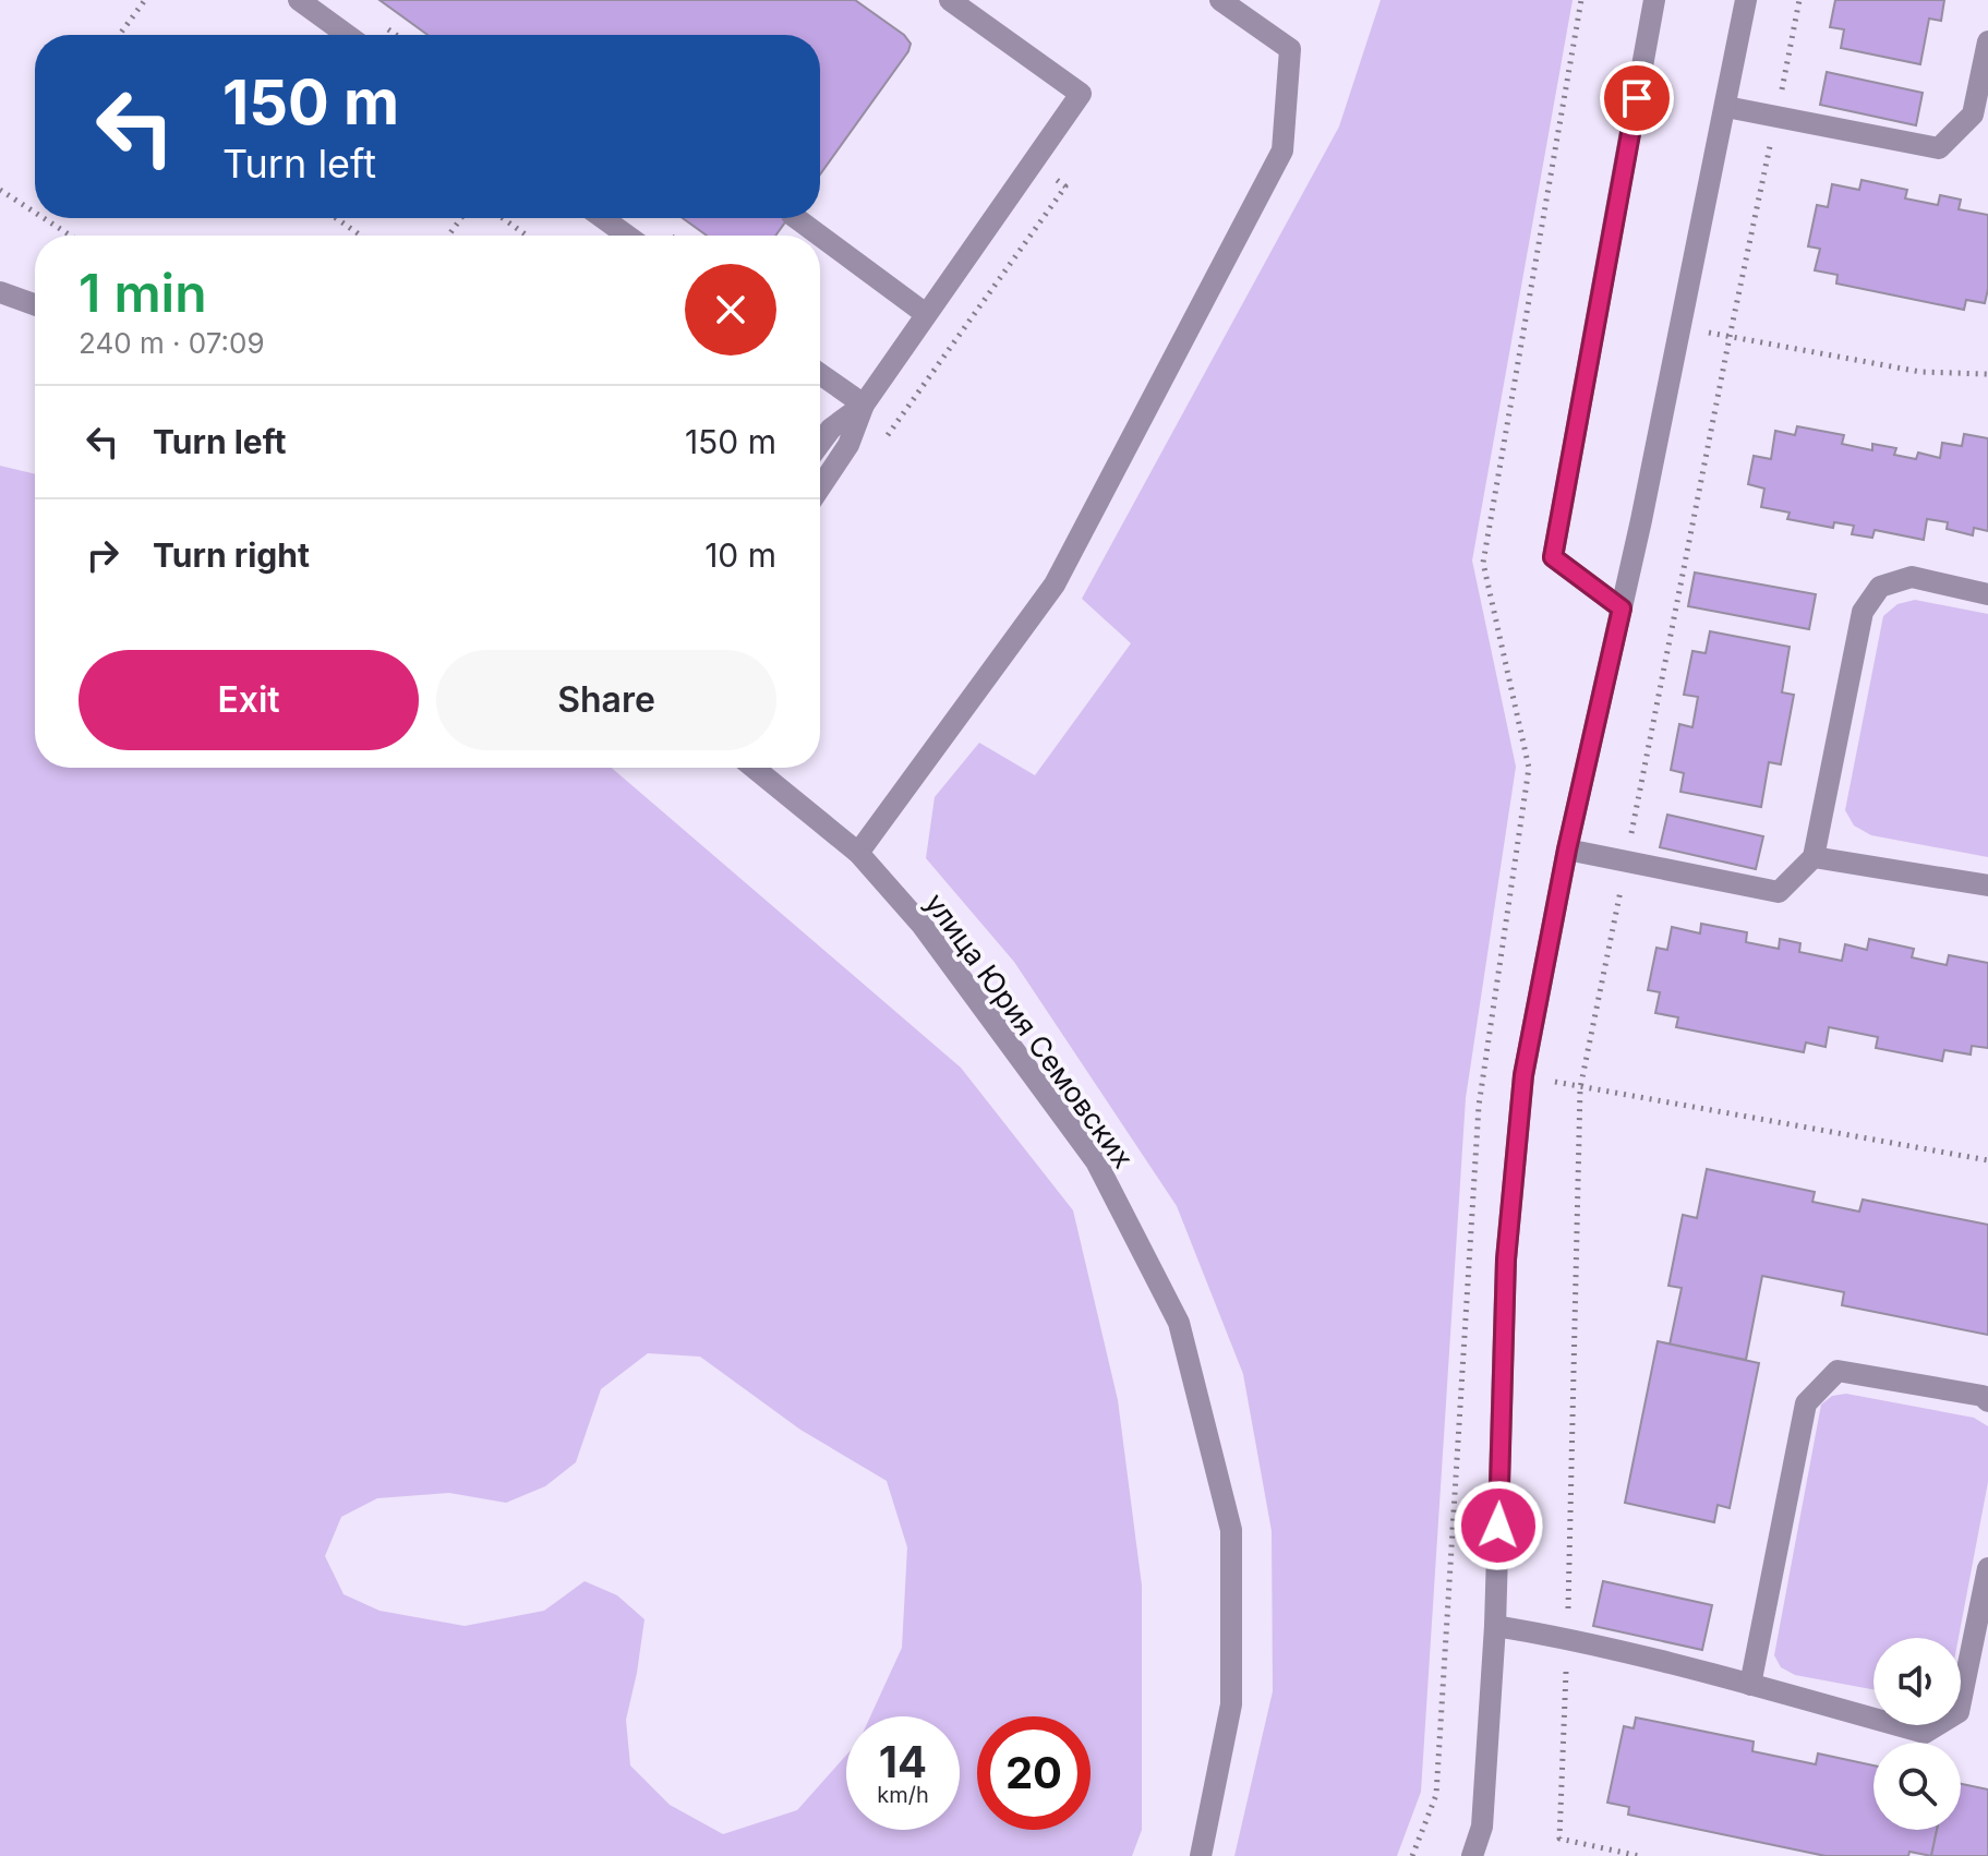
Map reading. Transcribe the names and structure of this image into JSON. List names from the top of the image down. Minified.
{"streets":{"street":["улица Юрия Семовских"]},"page":{"turn":["150 m","Turn left"],"heading":["1 min","240 m · 07:09"],"list":[{"name":"Turn left","value":"150 m"},{"name":"Turn right","value":"10 m"}],"buttons":["Exit","Share"],"speed":"14 km/h","limit":"20"}}
